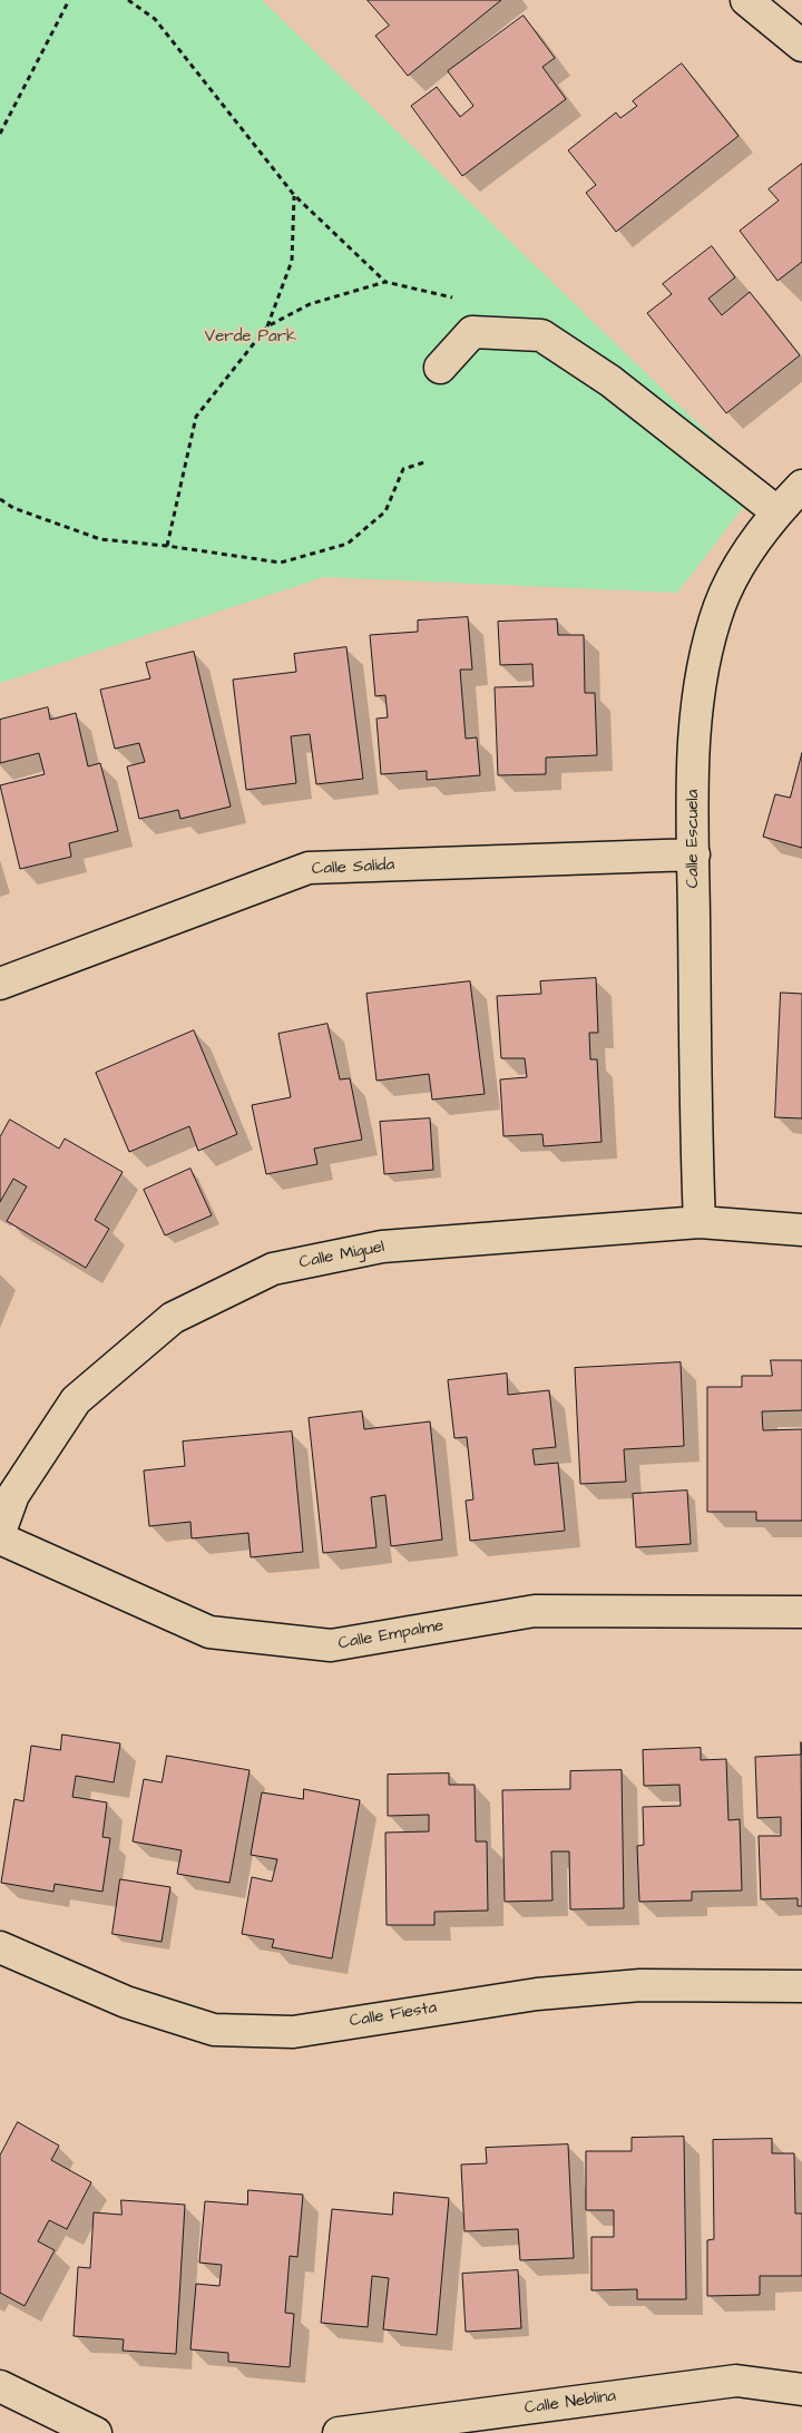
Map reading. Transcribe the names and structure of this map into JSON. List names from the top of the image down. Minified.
{"streets":{"street":["Calle Escuela","Calle Salida","Calle Miguel","Calle Empalme","Calle Fiesta","Calle Neblina"]},"crossings":[["Calle Escuela","Calle Salida"],["Calle Escuela","Calle Miguel"]],"parks":["Verde Park"]}
